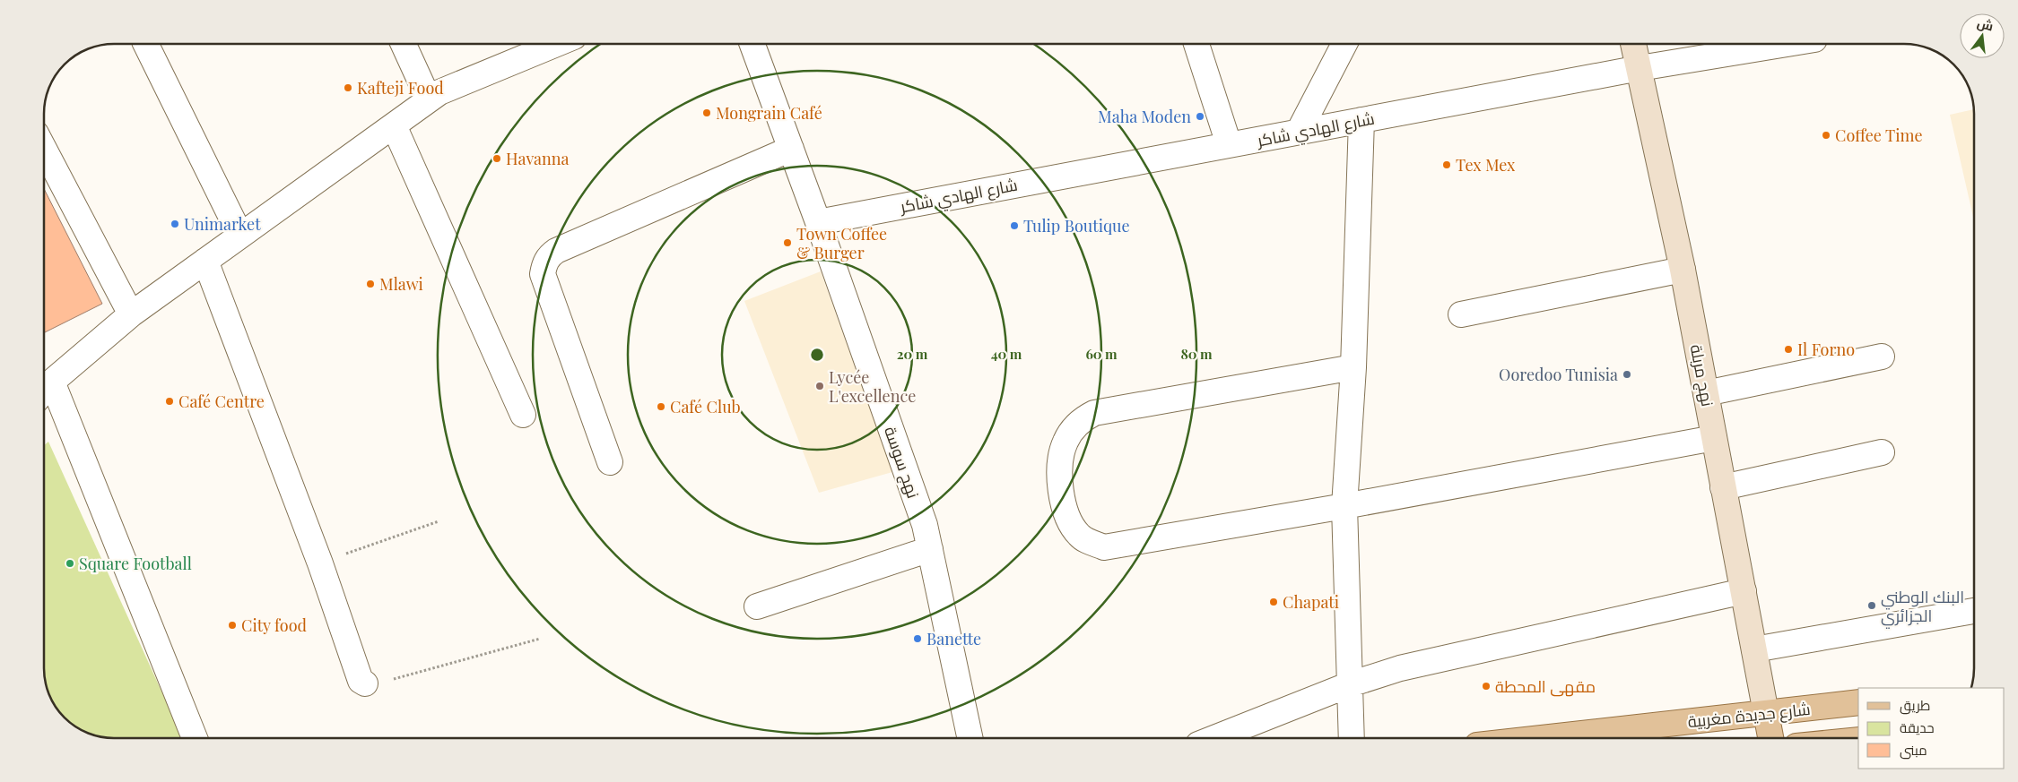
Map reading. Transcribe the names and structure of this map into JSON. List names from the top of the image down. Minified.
{"streets":{"main road":["نهج مربلة","شارع جديدة مغربية"],"street":["شارع الهادي شاكر","نهج سوسة"]},"crossings":[["شارع الهادي شاكر","نهج مربلة"],["شارع الهادي شاكر","نهج سوسة"],["نهج مربلة","شارع جديدة مغربية"]],"places":["Kafteji Food","Mongrain Café","Maha Moden","Coffee Time","Havanna","Tex Mex","Unimarket","Tulip Boutique","Town Coffee & Burger","Mlawi","Il Forno","Ooredoo Tunisia","Lycée L'excellence","Café Centre","Café Club","Square Football","Chapati","البنك الوطني الجزائري","City food","Banette","مقهى المحطة"],"legend":["طريق","حديقة","مبنى"],"north":"top","rings":["20 m","40 m","60 m","80 m"]}
